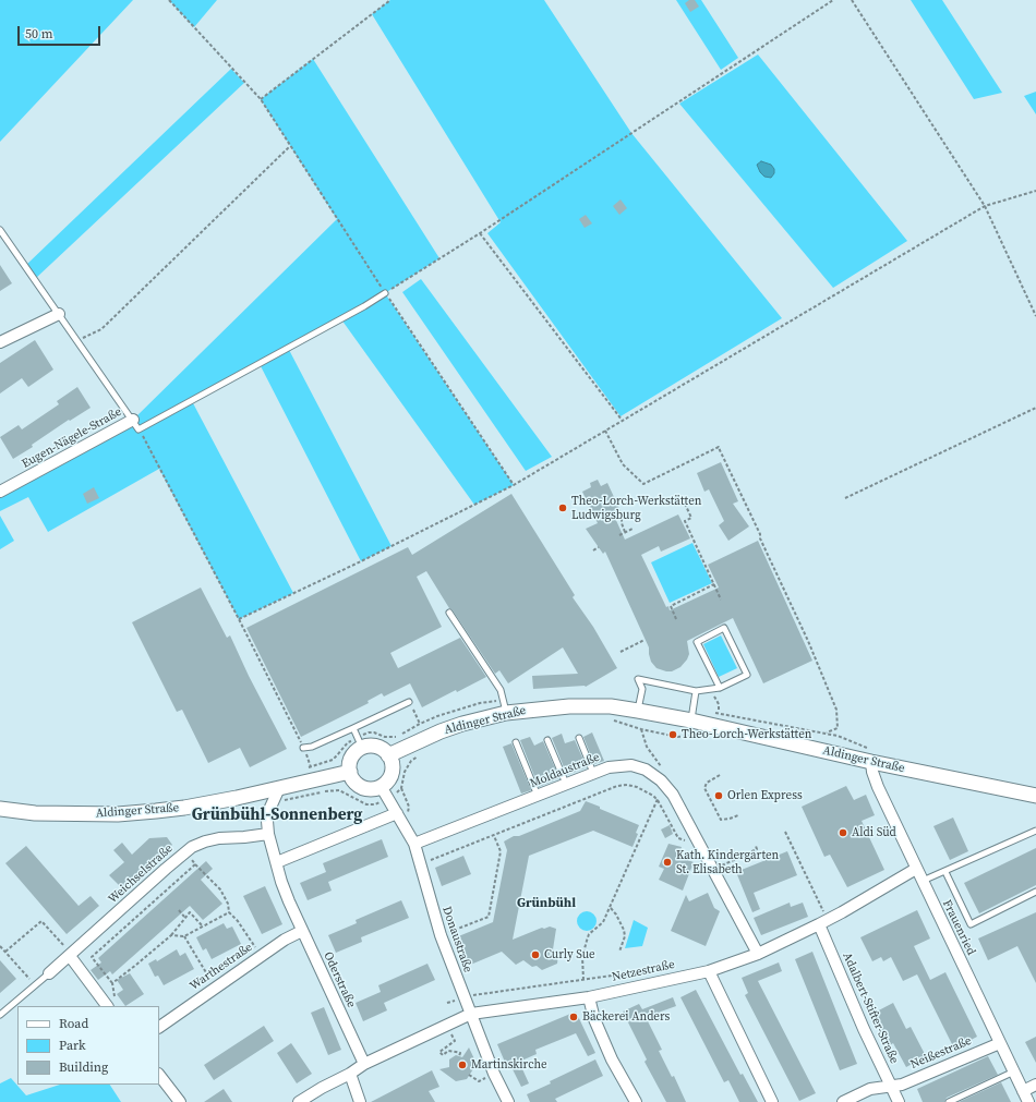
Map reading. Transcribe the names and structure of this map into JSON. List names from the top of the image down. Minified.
{"streets":{"main road":["Aldinger Straße"],"street":["Eugen-Nägele-Straße","Moldaustraße","Weichselstraße","Frauenried","Donaustraße","Warthestraße","Netzestraße","Oderstraße","Adalbert-Stifter-Straße","Neißestraße"]},"crossings":[["Aldinger Straße","Frauenried"],["Aldinger Straße","Donaustraße"],["Aldinger Straße","Oderstraße"],["Moldaustraße","Donaustraße"],["Moldaustraße","Netzestraße"],["Weichselstraße","Oderstraße"],["Frauenried","Netzestraße"],["Frauenried","Neißestraße"],["Donaustraße","Netzestraße"],["Warthestraße","Oderstraße"],["Netzestraße","Oderstraße"],["Netzestraße","Adalbert-Stifter-Straße"],["Adalbert-Stifter-Straße","Neißestraße"]],"districts":["Grünbühl-Sonnenberg","Grünbühl"],"places":["Theo-Lorch-Werkstätten Ludwigsburg","Theo-Lorch-Werkstätten","Orlen Express","Aldi Süd","Kath. Kindergarten St. Elisabeth","Curly Sue","Bäckerei Anders","Martinskirche"],"legend":["Road","Park","Building"],"scale_bar":"50 m"}
